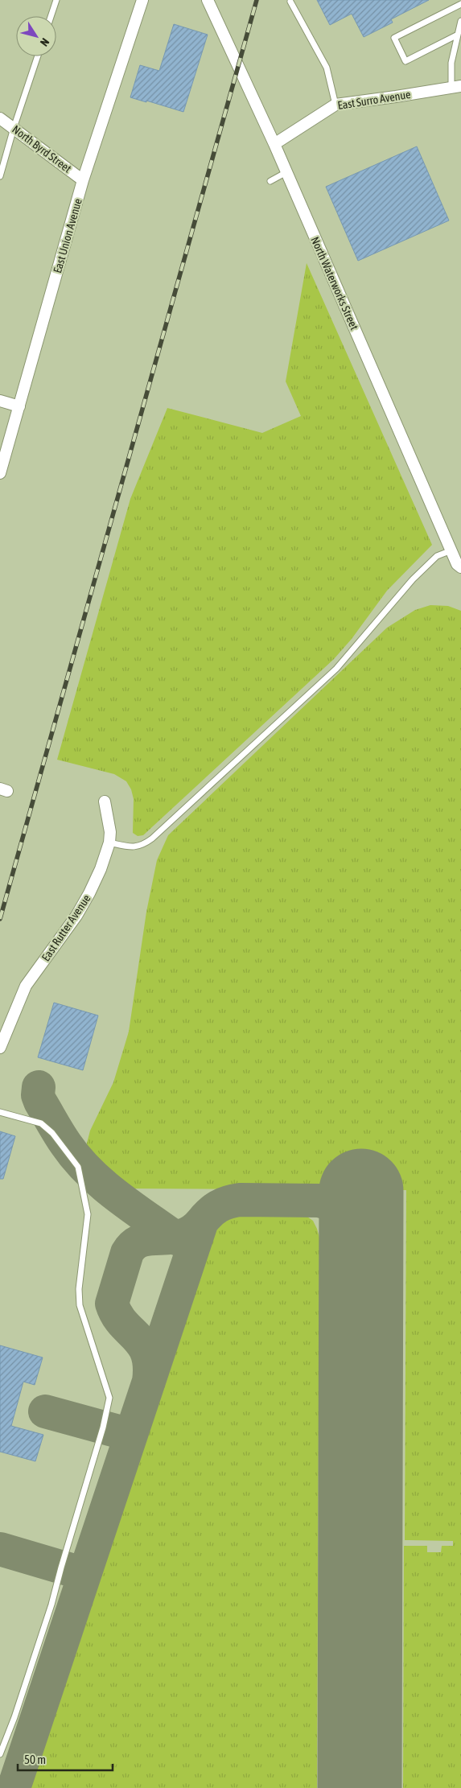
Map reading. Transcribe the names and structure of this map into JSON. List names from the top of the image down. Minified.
{"streets":{"street":["East Surro Avenue","North Byrd Street","East Union Avenue","North Waterworks Street","East Rutter Avenue"]},"crossings":[["East Surro Avenue","North Waterworks Street"],["North Byrd Street","East Union Avenue"]],"scale_bar":"50 m","north":"bottom right"}
